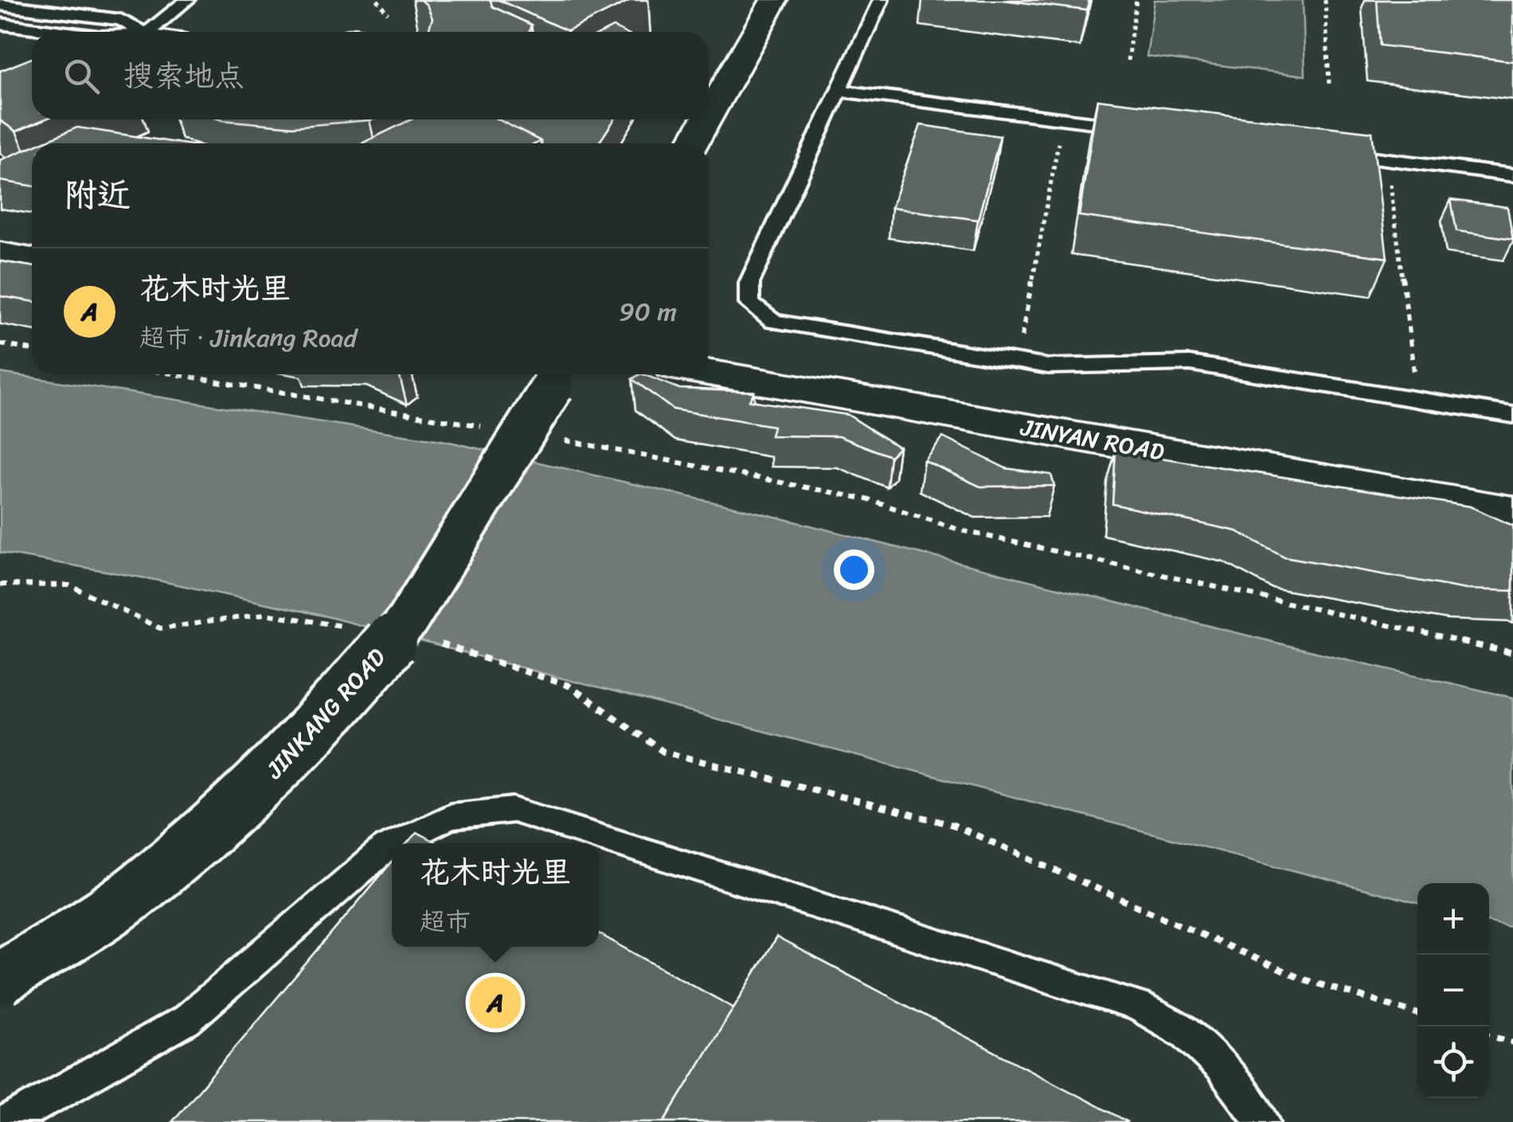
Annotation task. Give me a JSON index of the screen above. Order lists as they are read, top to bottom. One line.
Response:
{"streets":{"street":["JINYAN ROAD","JINKANG ROAD"]},"page":{"search":"搜索地点","heading":"附近","list":[{"mark":"A","name":"花木时光里","note":"超市 · Jinkang Road","value":"90 m"}],"popup":["花木时光里","超市"],"map_buttons":["+","−"],"pins":"A"}}
